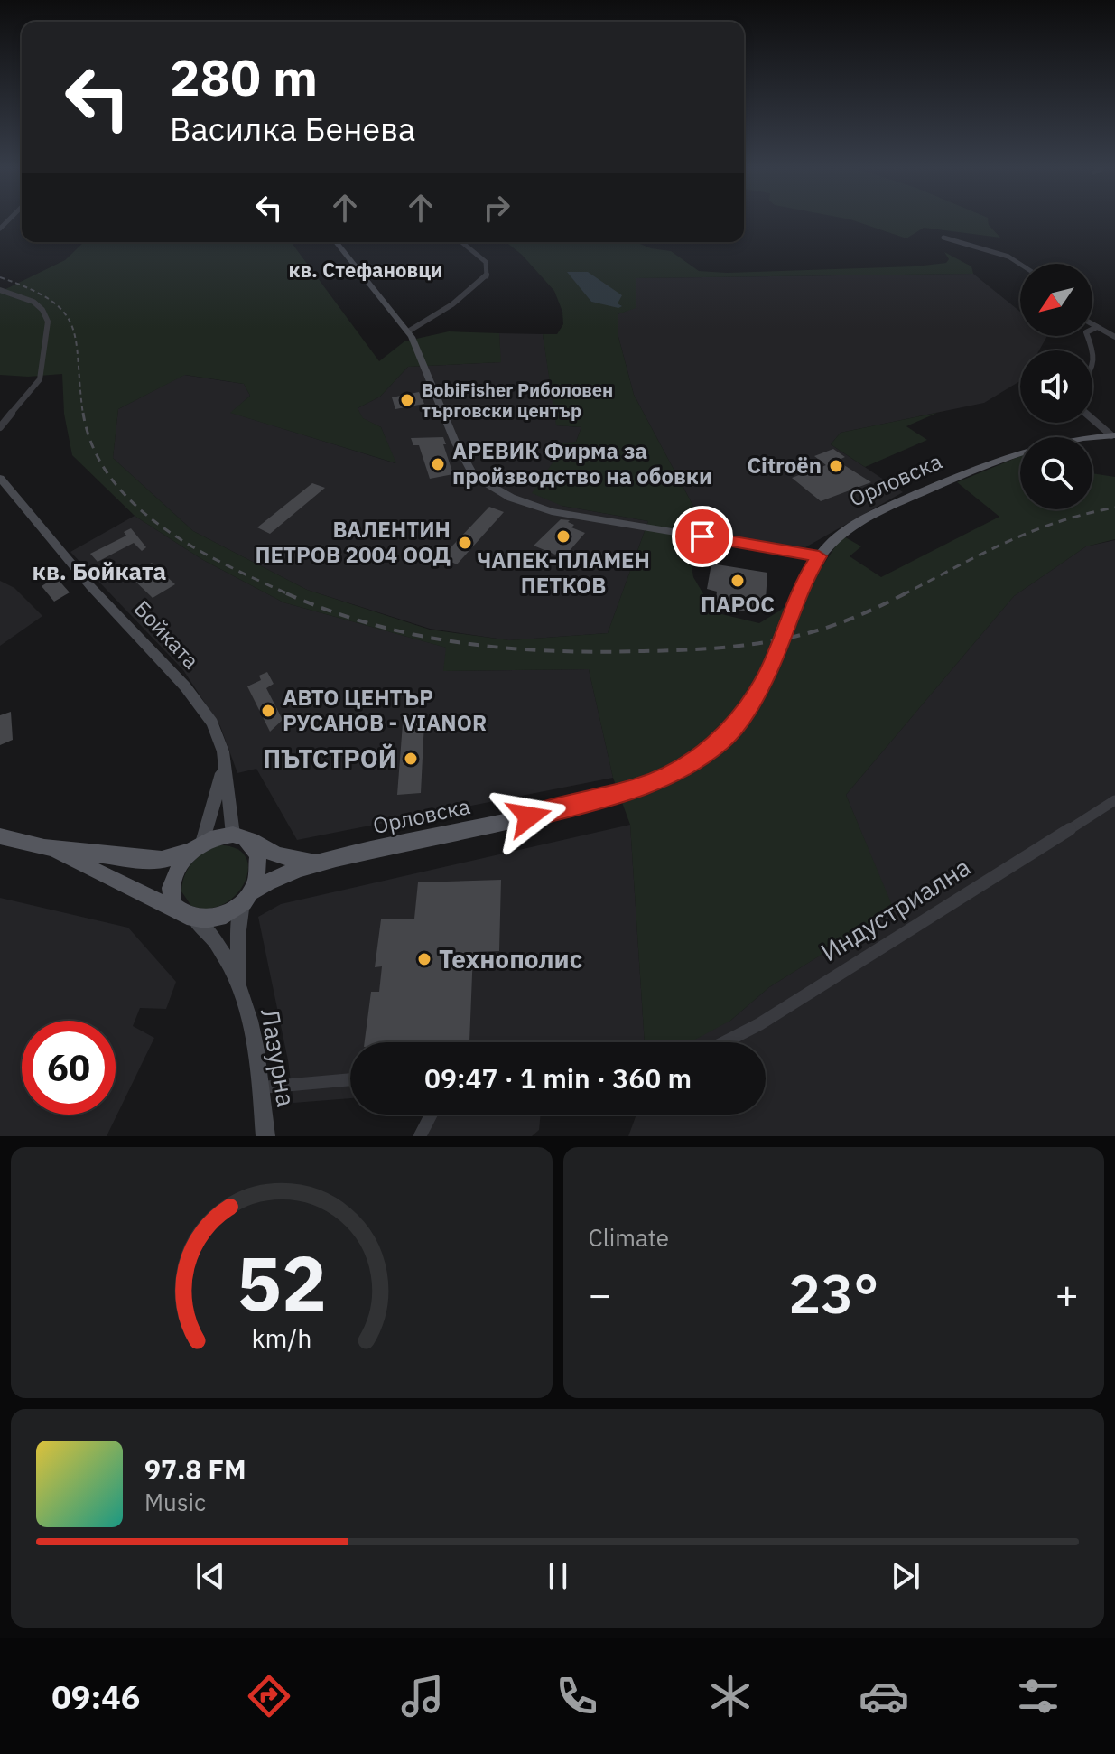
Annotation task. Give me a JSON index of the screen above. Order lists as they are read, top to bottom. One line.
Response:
{"streets":{"main road":["Орловска"],"street":["Бойката","Индустриална","Лазурна"]},"crossings":[["Орловска","Бойката"],["Орловска","Лазурна"],["Бойката","Лазурна"]],"districts":["кв. Стефановци","кв. Бойката"],"places":["BobiFisher Риболовен търговски център","АРЕВИК Фирма за пройзводство на обовки","Citroën","ЧАПЕК-ПЛАМЕН ПЕТКОВ","ВАЛЕНТИН ПЕТРОВ 2004 ООД","ПАРОС","АВТО ЦЕНТЪР РУСАНОВ - VIANOR","ПЪТСТРОЙ","Технополис"],"north":"bottom left","page":{"turn":["280 m","Василка Бенева"],"limit":"60","trip":"09:47 · 1 min · 360 m","tile":"Climate","heat":["−","23°","+"],"song":["97.8 FM","Music"],"tabs":"09:46","gauge":["52","km/h"]}}
